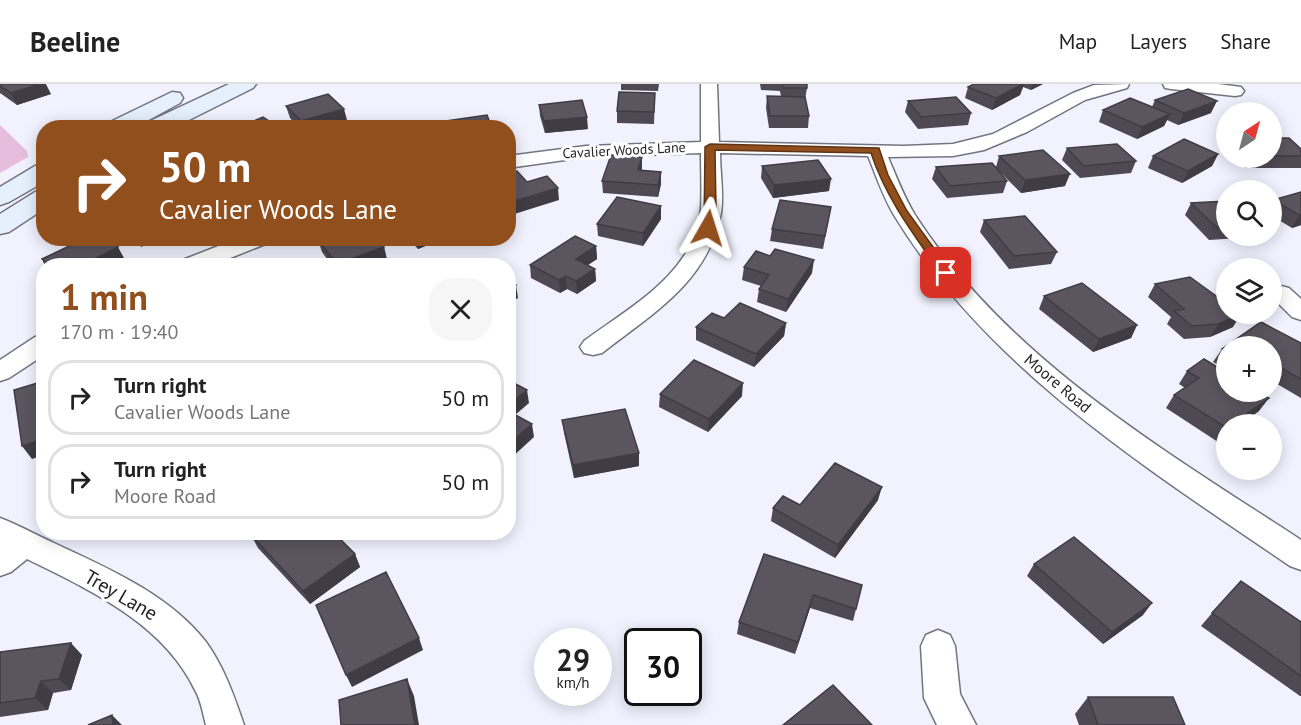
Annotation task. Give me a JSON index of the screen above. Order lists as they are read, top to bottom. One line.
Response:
{"streets":{"street":["Cavalier Woods Lane","Moore Road","Trey Lane"]},"crossings":[["Cavalier Woods Lane","Moore Road"]],"north":"top right","page":{"header":"Beeline","nav":["Map","Layers","Share"],"map_buttons":["+","−"],"turn":["50 m","Cavalier Woods Lane"],"heading":["1 min","170 m · 19:40"],"list":[{"name":"Turn right","note":"Cavalier Woods Lane","value":"50 m"},{"name":"Turn right","note":"Moore Road","value":"50 m"}],"speed":"29 km/h","limit":"30"}}
